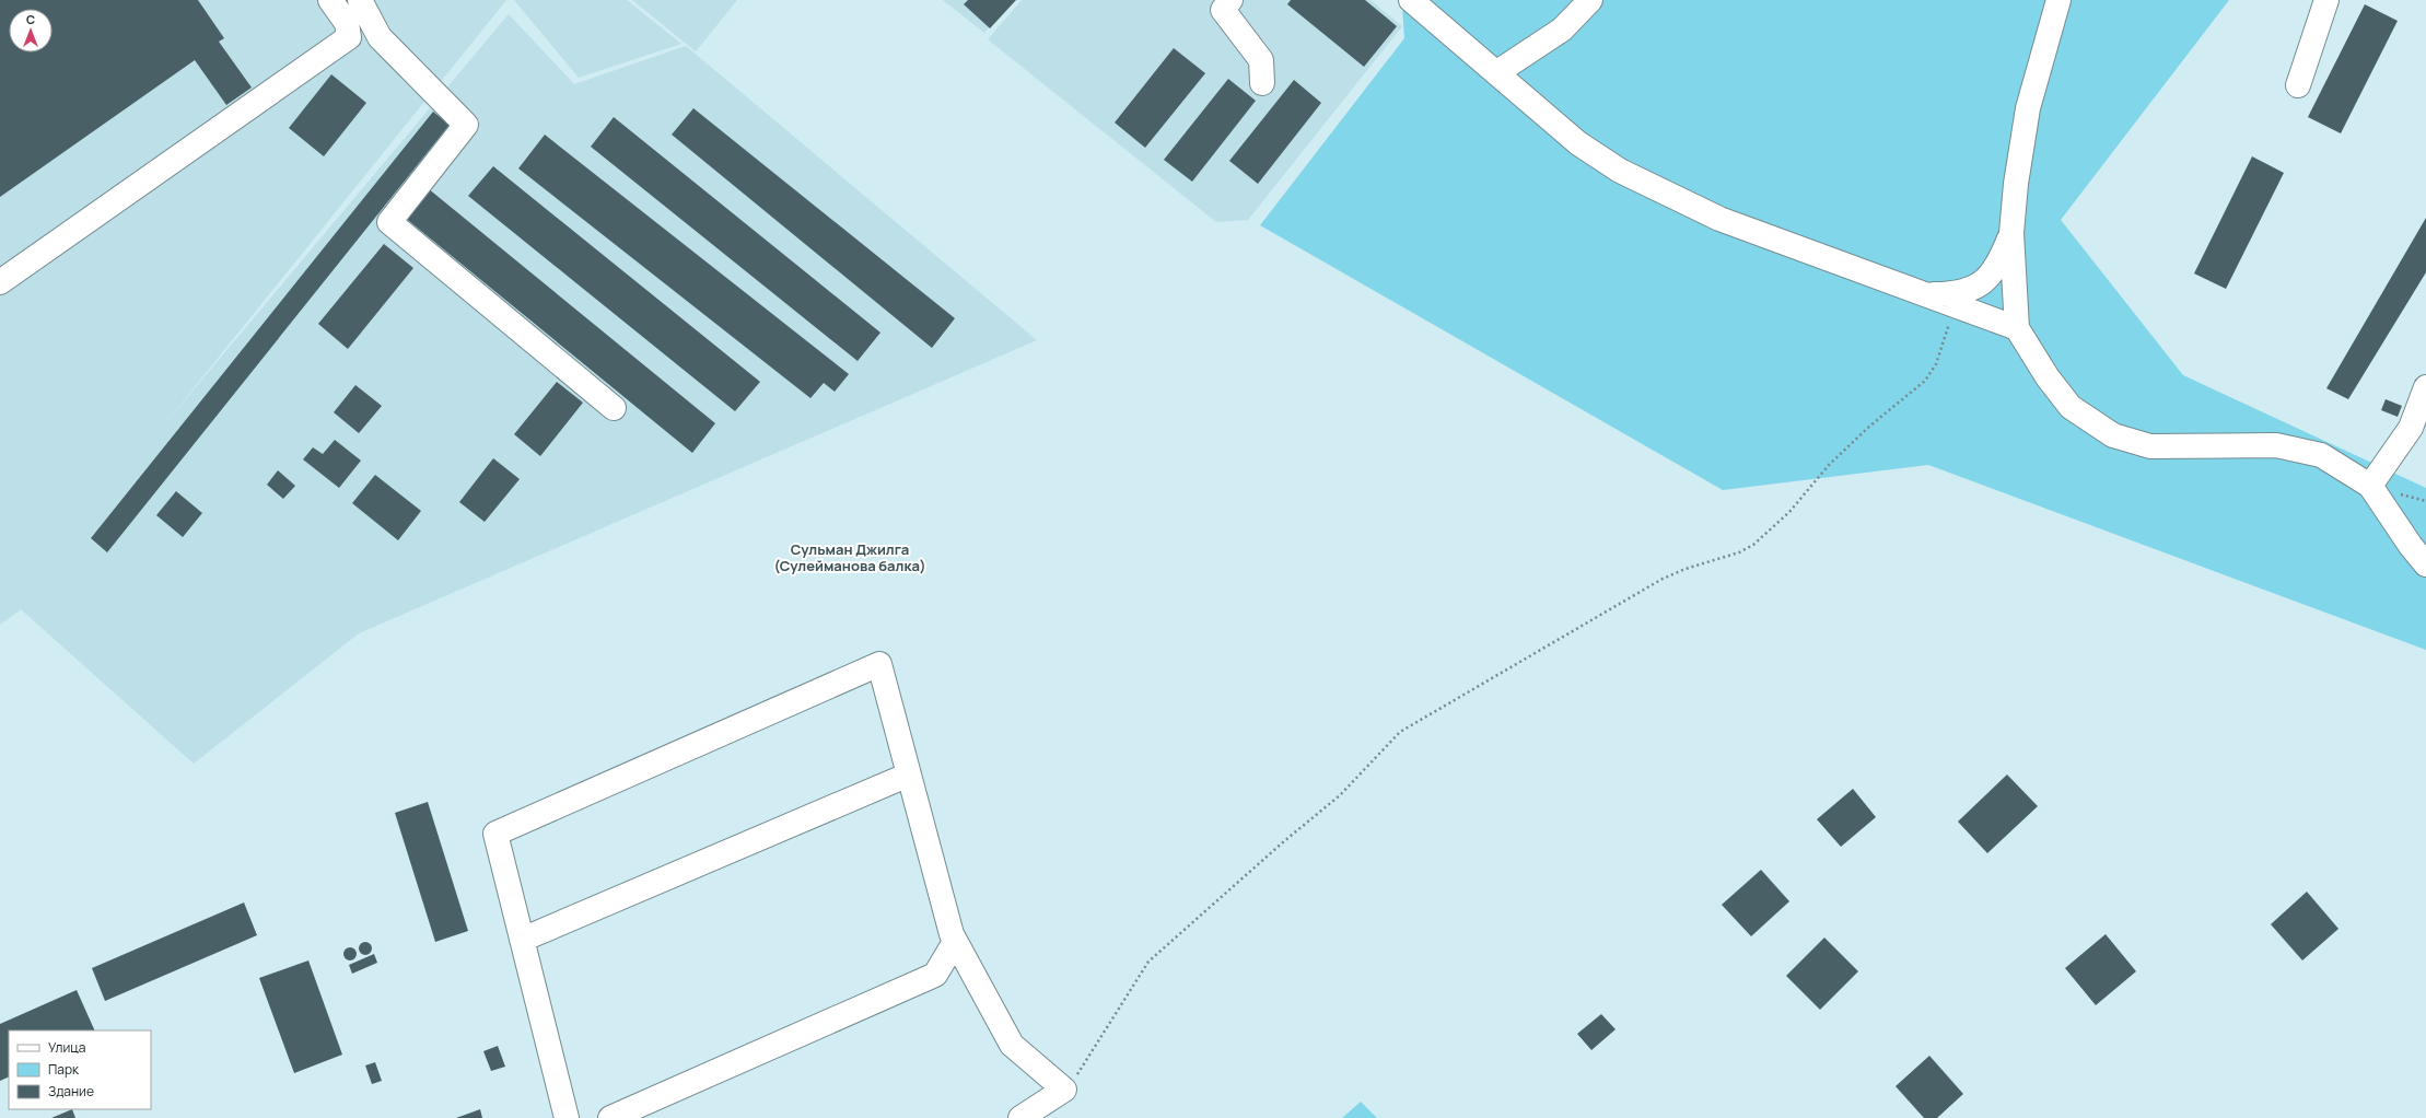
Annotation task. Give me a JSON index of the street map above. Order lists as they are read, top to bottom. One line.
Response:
{"districts":["Сульман Джилга (Сулейманова балка)"],"legend":["Улица","Парк","Здание"],"north":"top"}
